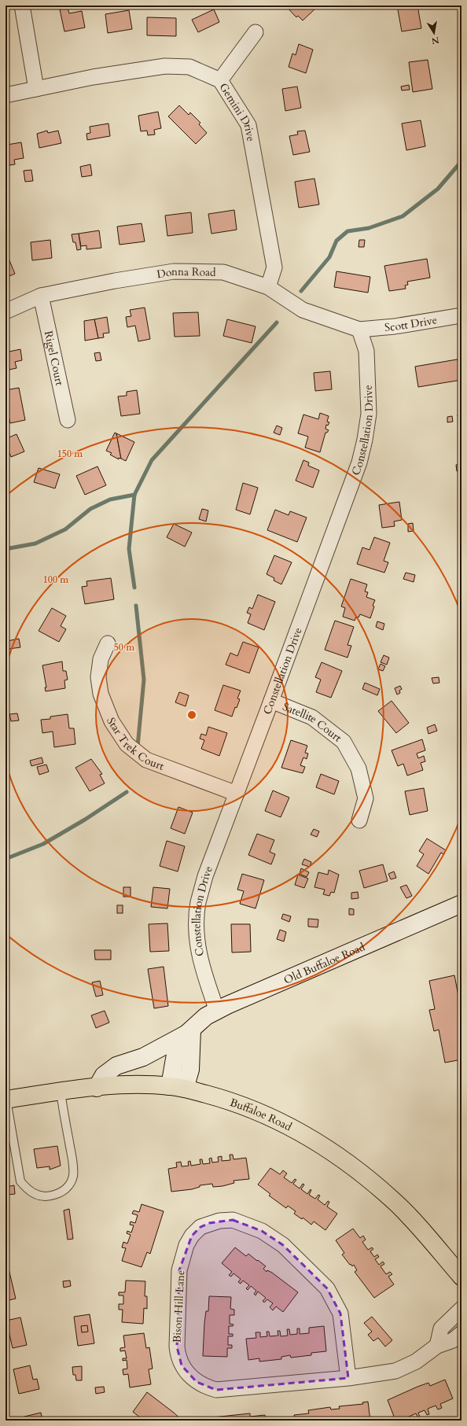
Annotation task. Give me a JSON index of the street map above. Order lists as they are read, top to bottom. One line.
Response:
{"streets":{"main road":["Buffaloe Road"],"street":["Gemini Drive","Donna Road","Scott Drive","Rigel Court","Constellation Drive","Satellite Court","Star Trek Court","Old Buffaloe Road","Bison Hill Lane"]},"crossings":[["Gemini Drive","Donna Road"],["Donna Road","Scott Drive"],["Donna Road","Rigel Court"],["Donna Road","Constellation Drive"],["Scott Drive","Constellation Drive"],["Constellation Drive","Satellite Court"],["Constellation Drive","Star Trek Court"],["Constellation Drive","Old Buffaloe Road"],["Old Buffaloe Road","Buffaloe Road"]],"north":"bottom","rings":["150 m","100 m","50 m"]}
